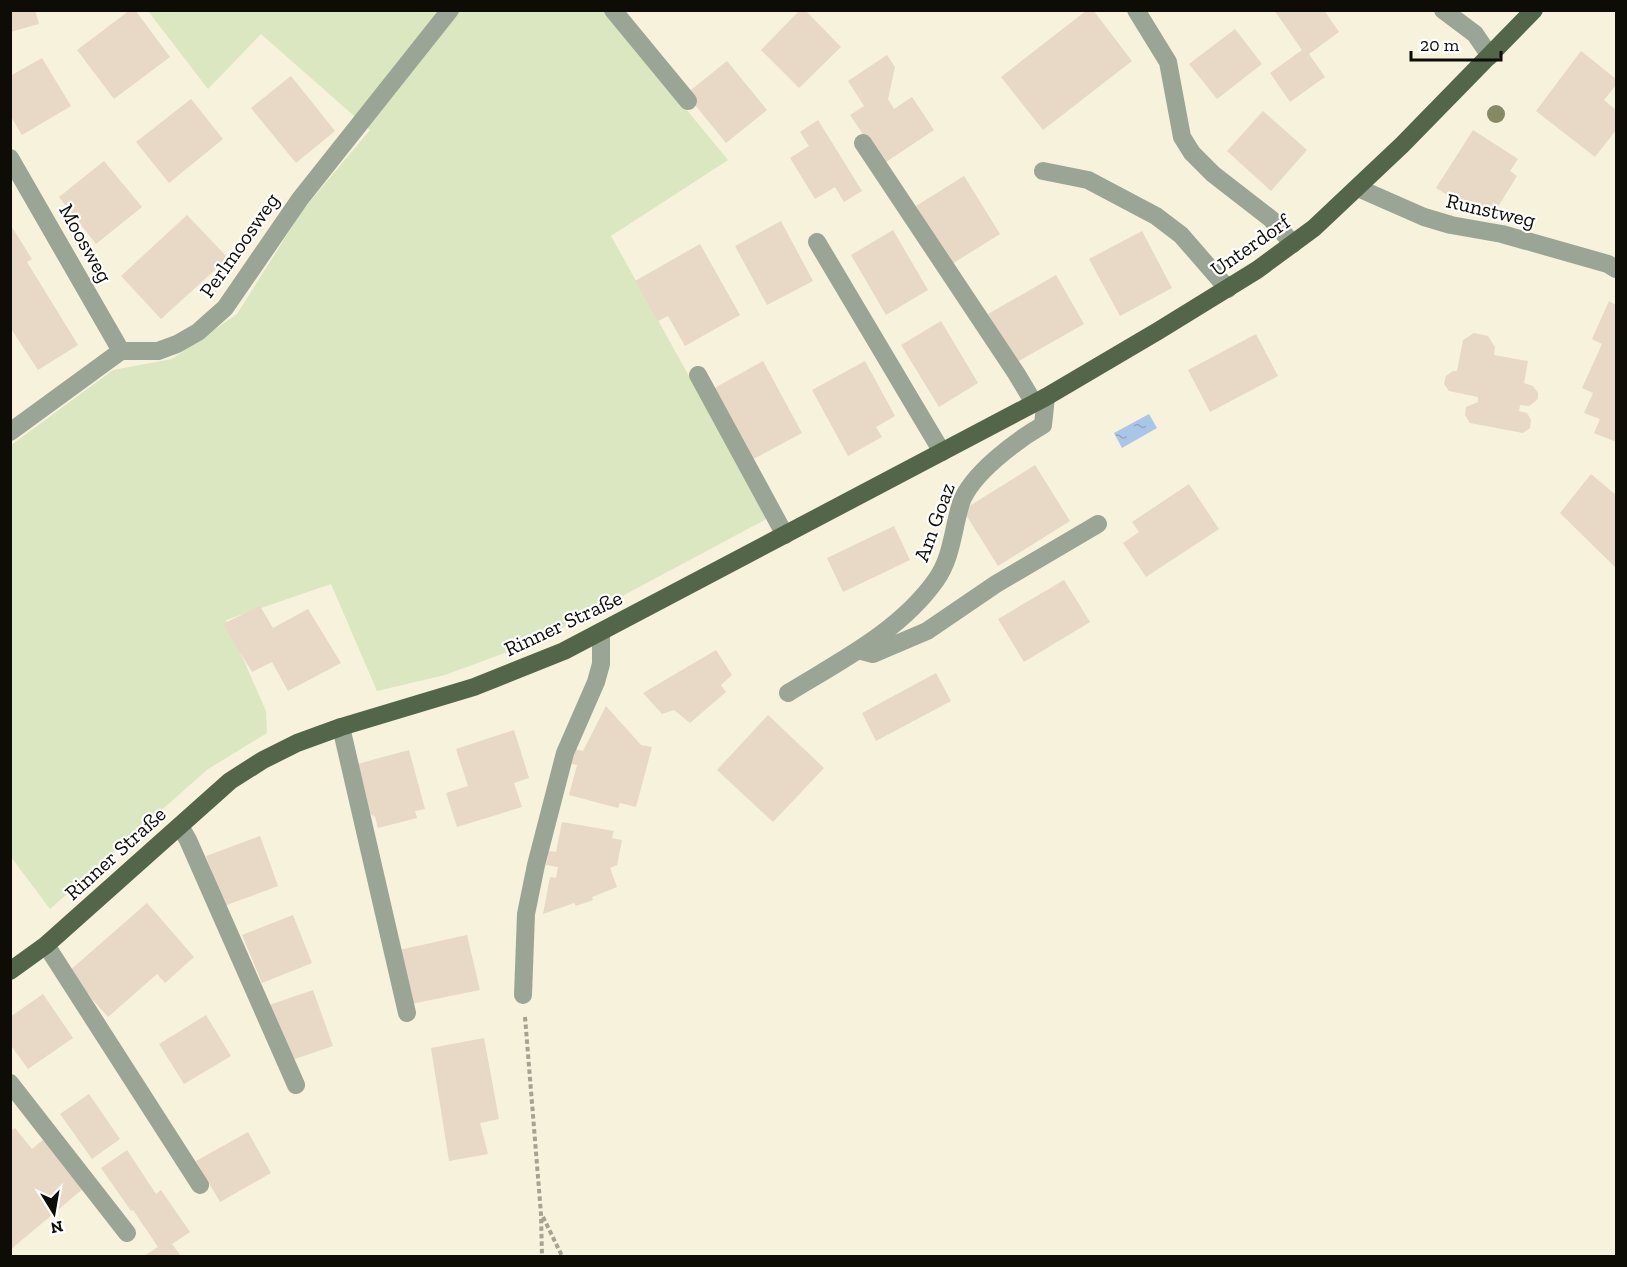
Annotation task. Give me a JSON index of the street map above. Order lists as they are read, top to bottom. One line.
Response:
{"streets":{"main road":["Unterdorf","Rinner Straße"],"street":["Runstweg","Moosweg","Perlmoosweg","Am Goaz"]},"crossings":[["Runstweg","Unterdorf"],["Moosweg","Perlmoosweg"],["Unterdorf","Am Goaz"],["Unterdorf","Rinner Straße"]],"scale_bar":"20 m","north":"bottom"}
